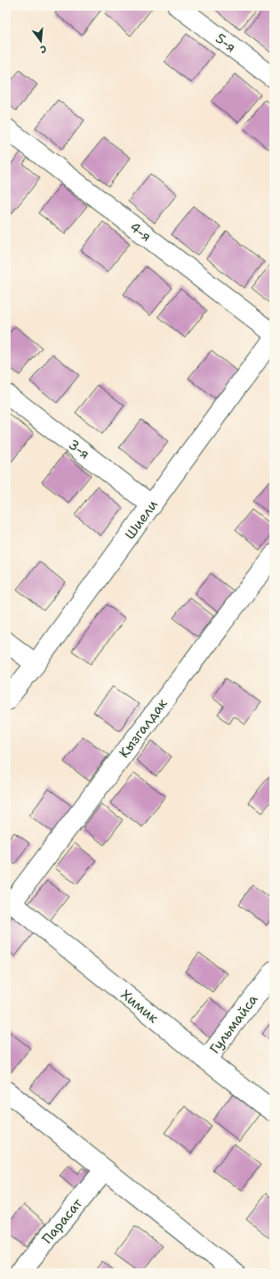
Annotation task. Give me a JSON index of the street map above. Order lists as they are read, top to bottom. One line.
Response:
{"streets":{"street":["5-я","4-я","3-я","Шиели","Кызгалдак","Химик","Гульмайса","Парасат"]},"crossings":[["4-я","Шиели"],["3-я","Шиели"],["Кызгалдак","Химик"],["Химик","Гульмайса"]],"north":"bottom"}
